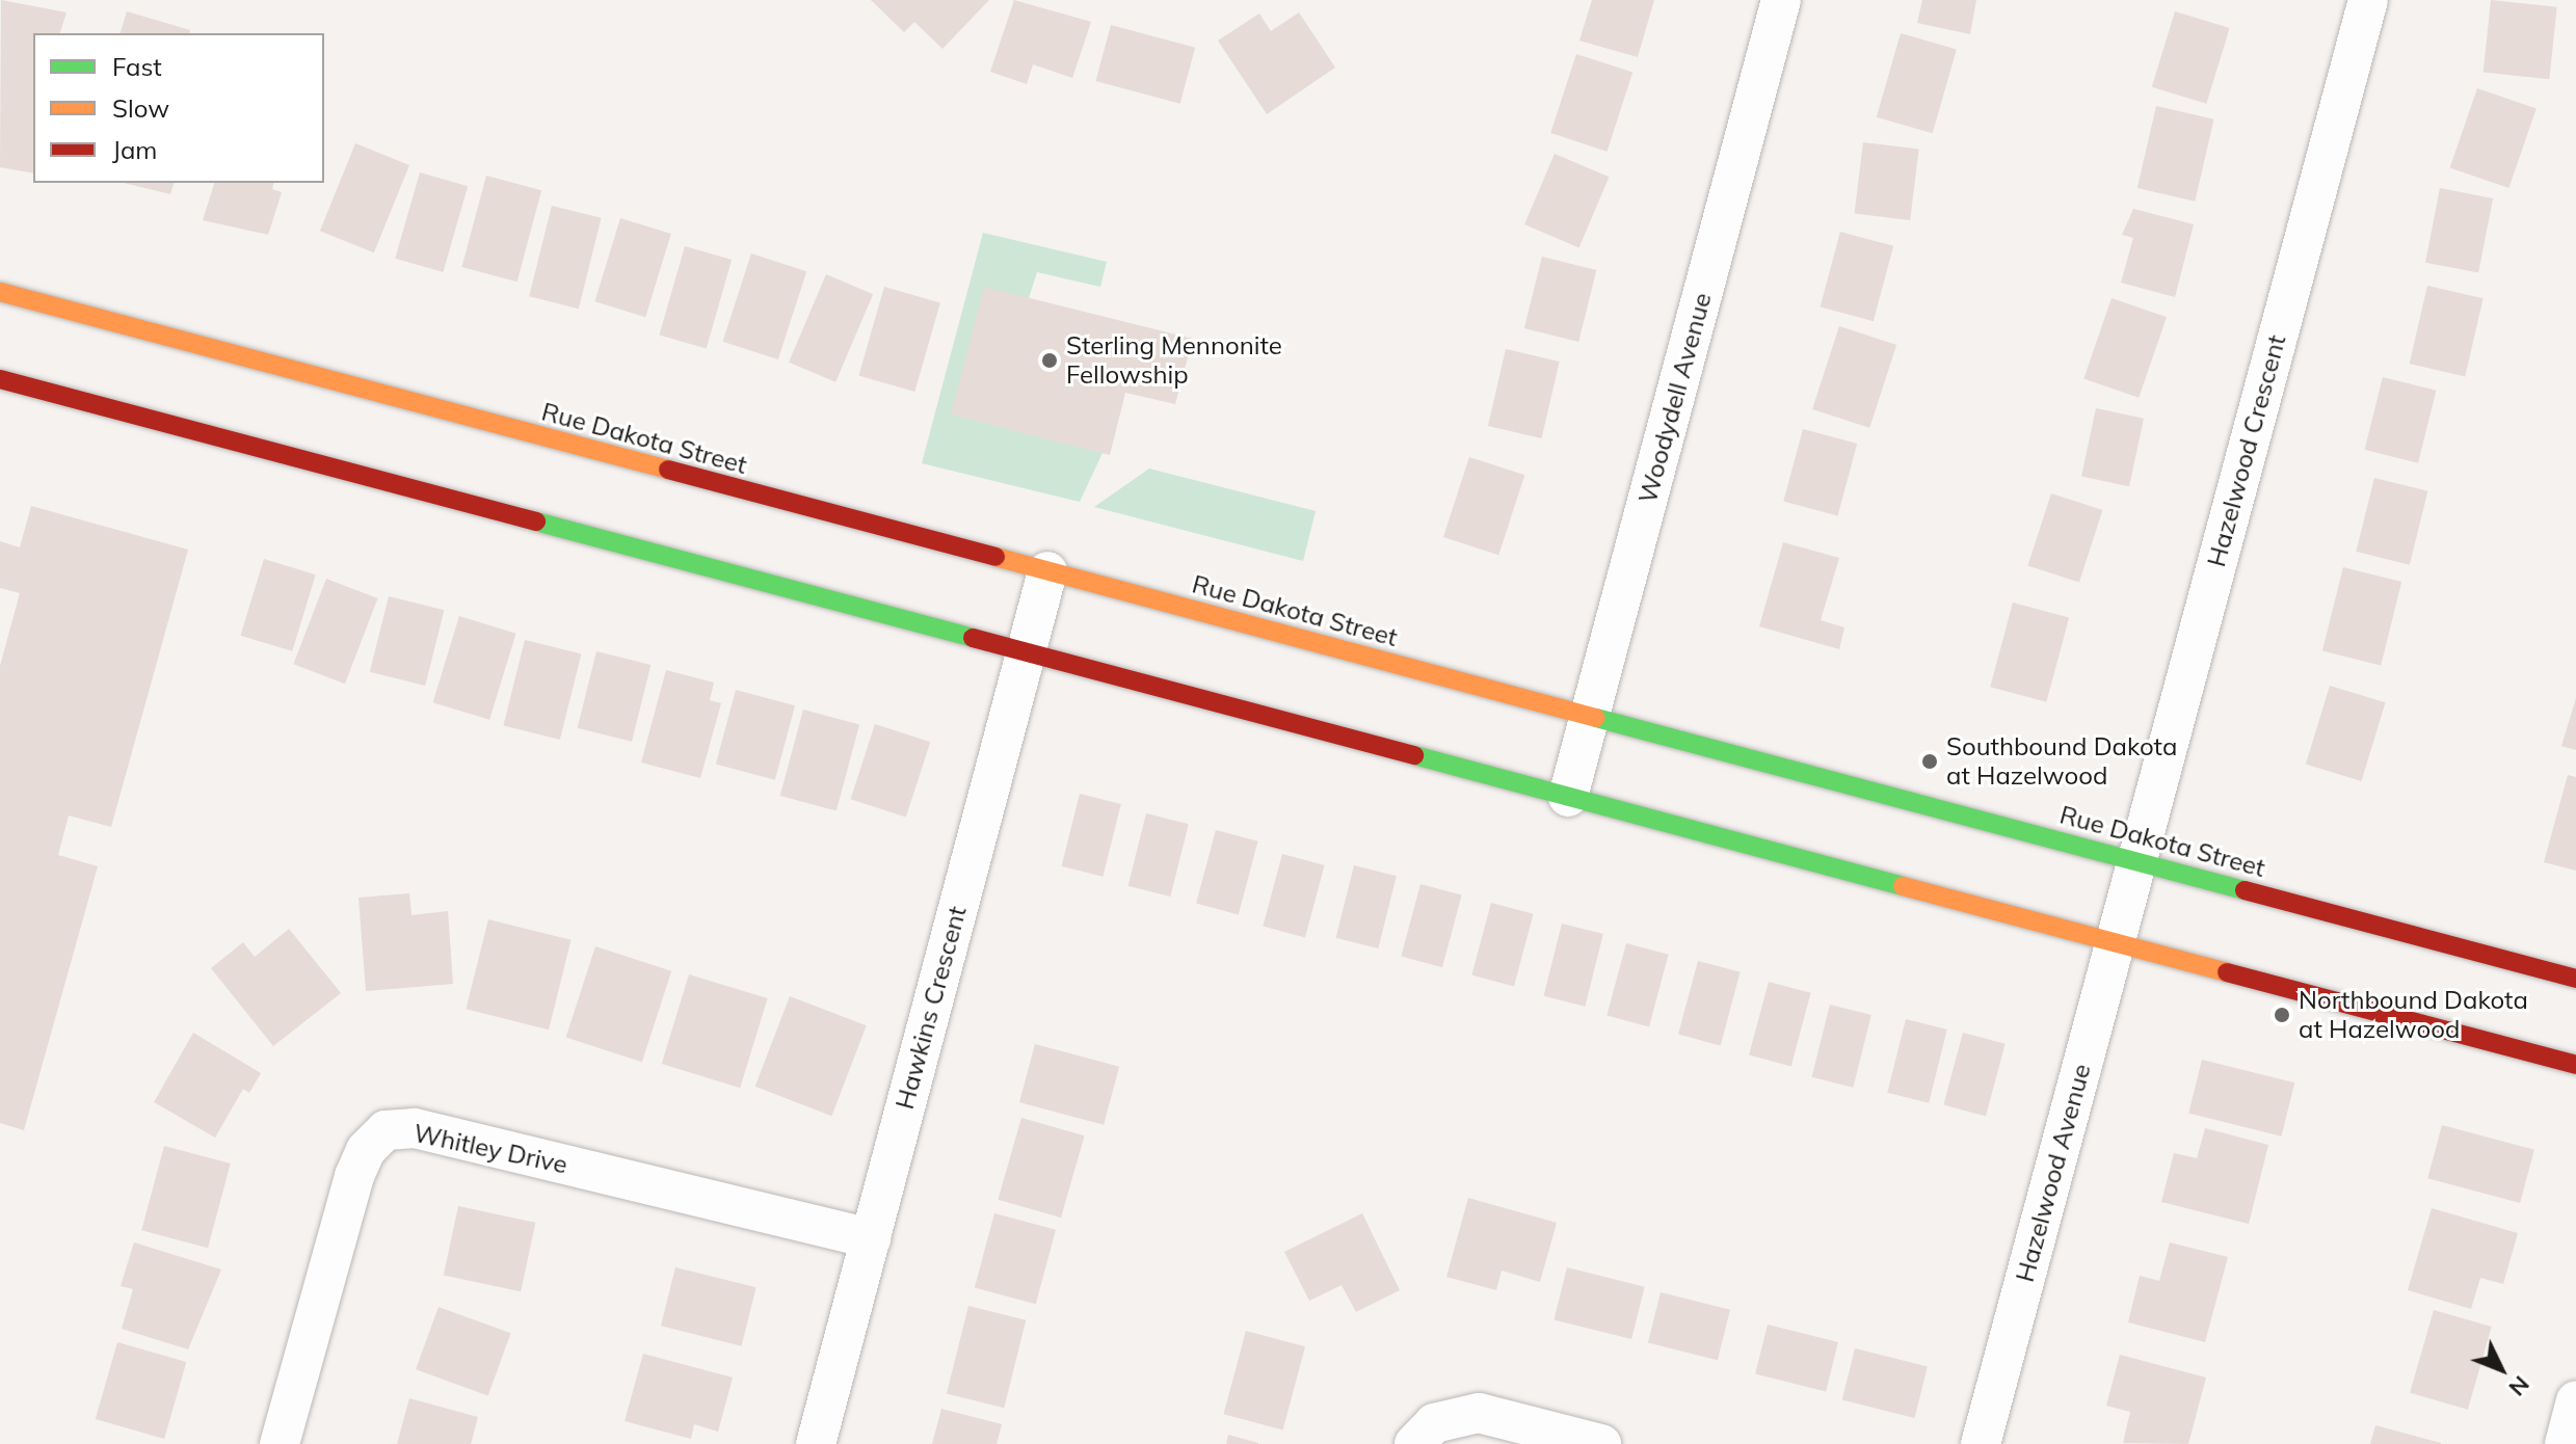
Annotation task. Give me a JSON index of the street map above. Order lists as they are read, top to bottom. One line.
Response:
{"streets":{"main road":["Rue Dakota Street"],"street":["Woodydell Avenue","Hazelwood Crescent","Hawkins Crescent","Whitley Drive","Hazelwood Avenue"]},"crossings":[["Woodydell Avenue","Rue Dakota Street"],["Rue Dakota Street","Hazelwood Crescent"],["Rue Dakota Street","Hawkins Crescent"],["Hazelwood Crescent","Hazelwood Avenue"],["Hawkins Crescent","Whitley Drive"]],"places":["Sterling Mennonite Fellowship","Southbound Dakota at Hazelwood","Northbound Dakota at Hazelwood"],"legend":["Fast","Slow","Jam"],"north":"bottom right"}
